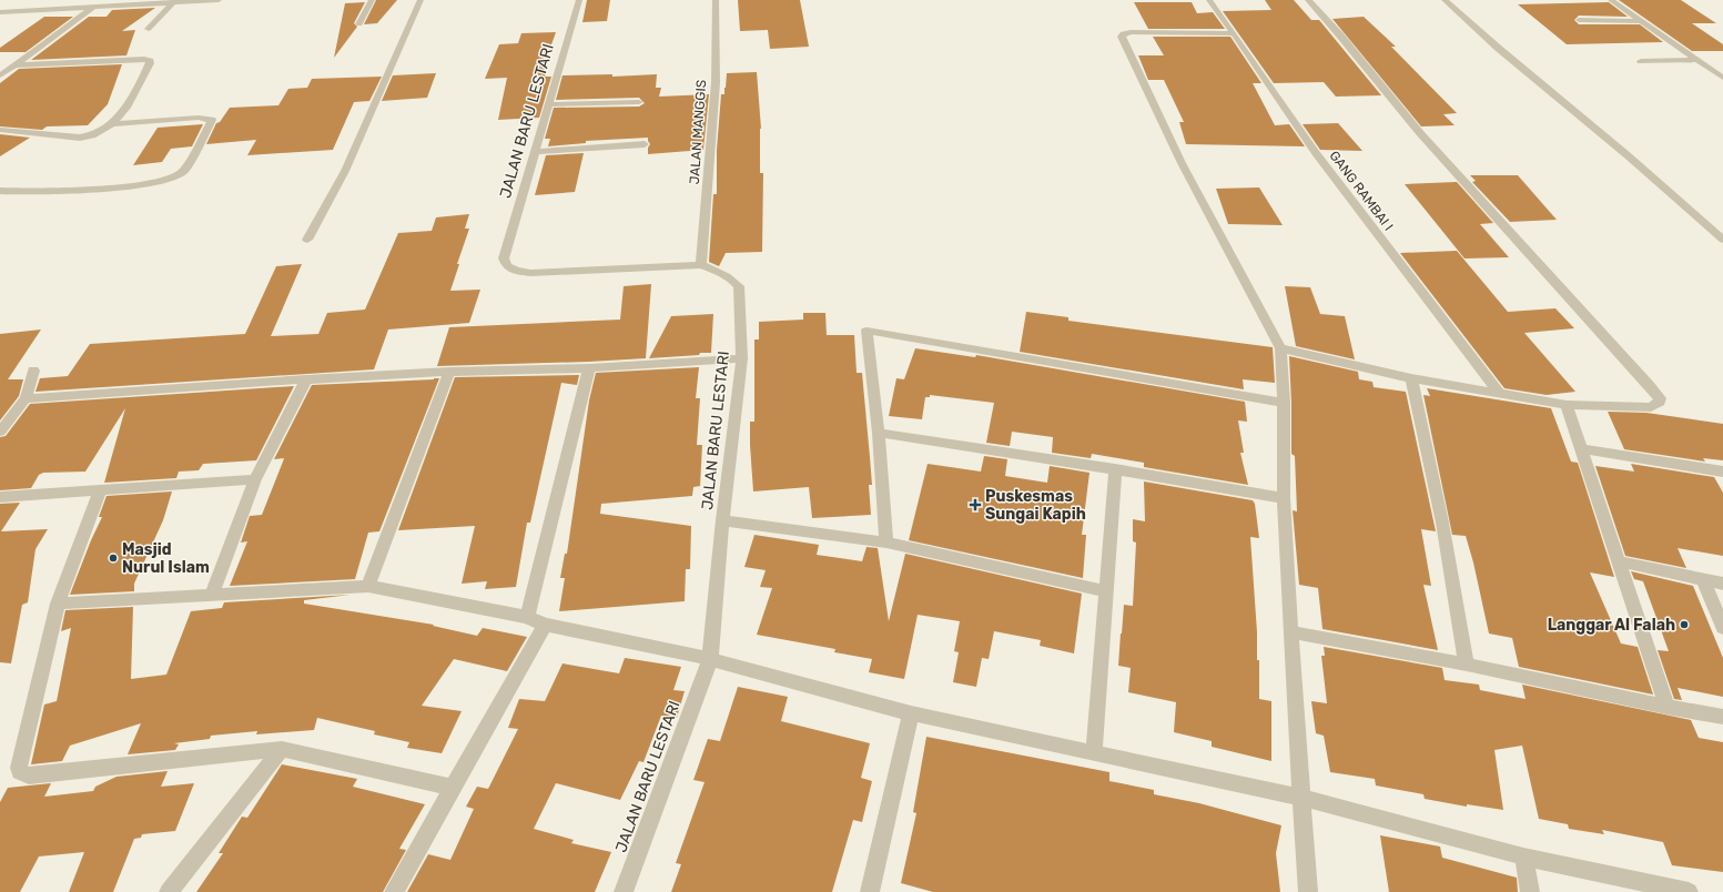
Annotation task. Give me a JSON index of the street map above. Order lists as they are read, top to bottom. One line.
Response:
{"streets":{"street":["JALAN BARU LESTARI","JALAN MANGGIS","GANG RAMBAI I"]},"crossings":[["JALAN BARU LESTARI","JALAN MANGGIS"]],"places":{"health":["Puskesmas Sungai Kapih"],"other":["Masjid Nurul Islam","Langgar Al Falah"]}}
